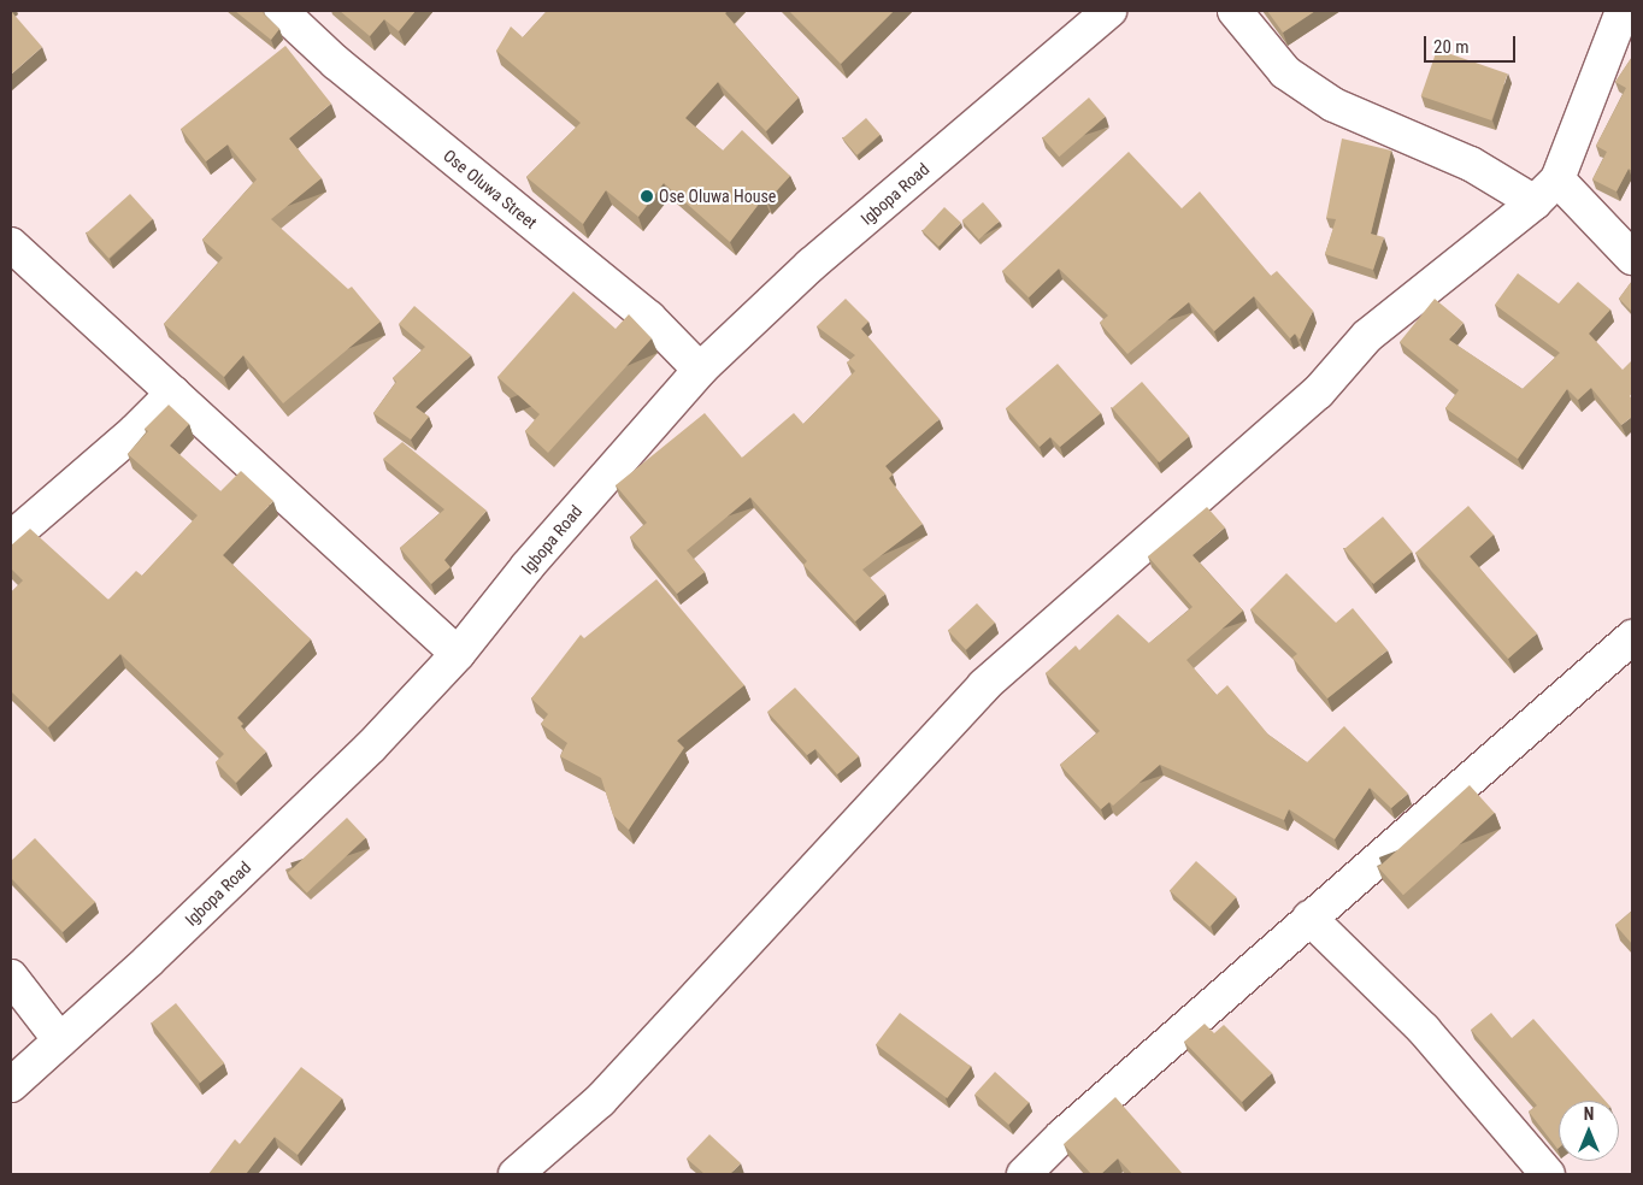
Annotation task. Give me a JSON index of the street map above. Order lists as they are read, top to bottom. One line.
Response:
{"streets":{"street":["Ose Oluwa Street","Igbopa Road"]},"crossings":[["Ose Oluwa Street","Igbopa Road"]],"places":["Ose Oluwa House"],"scale_bar":"20 m","north":"top"}
